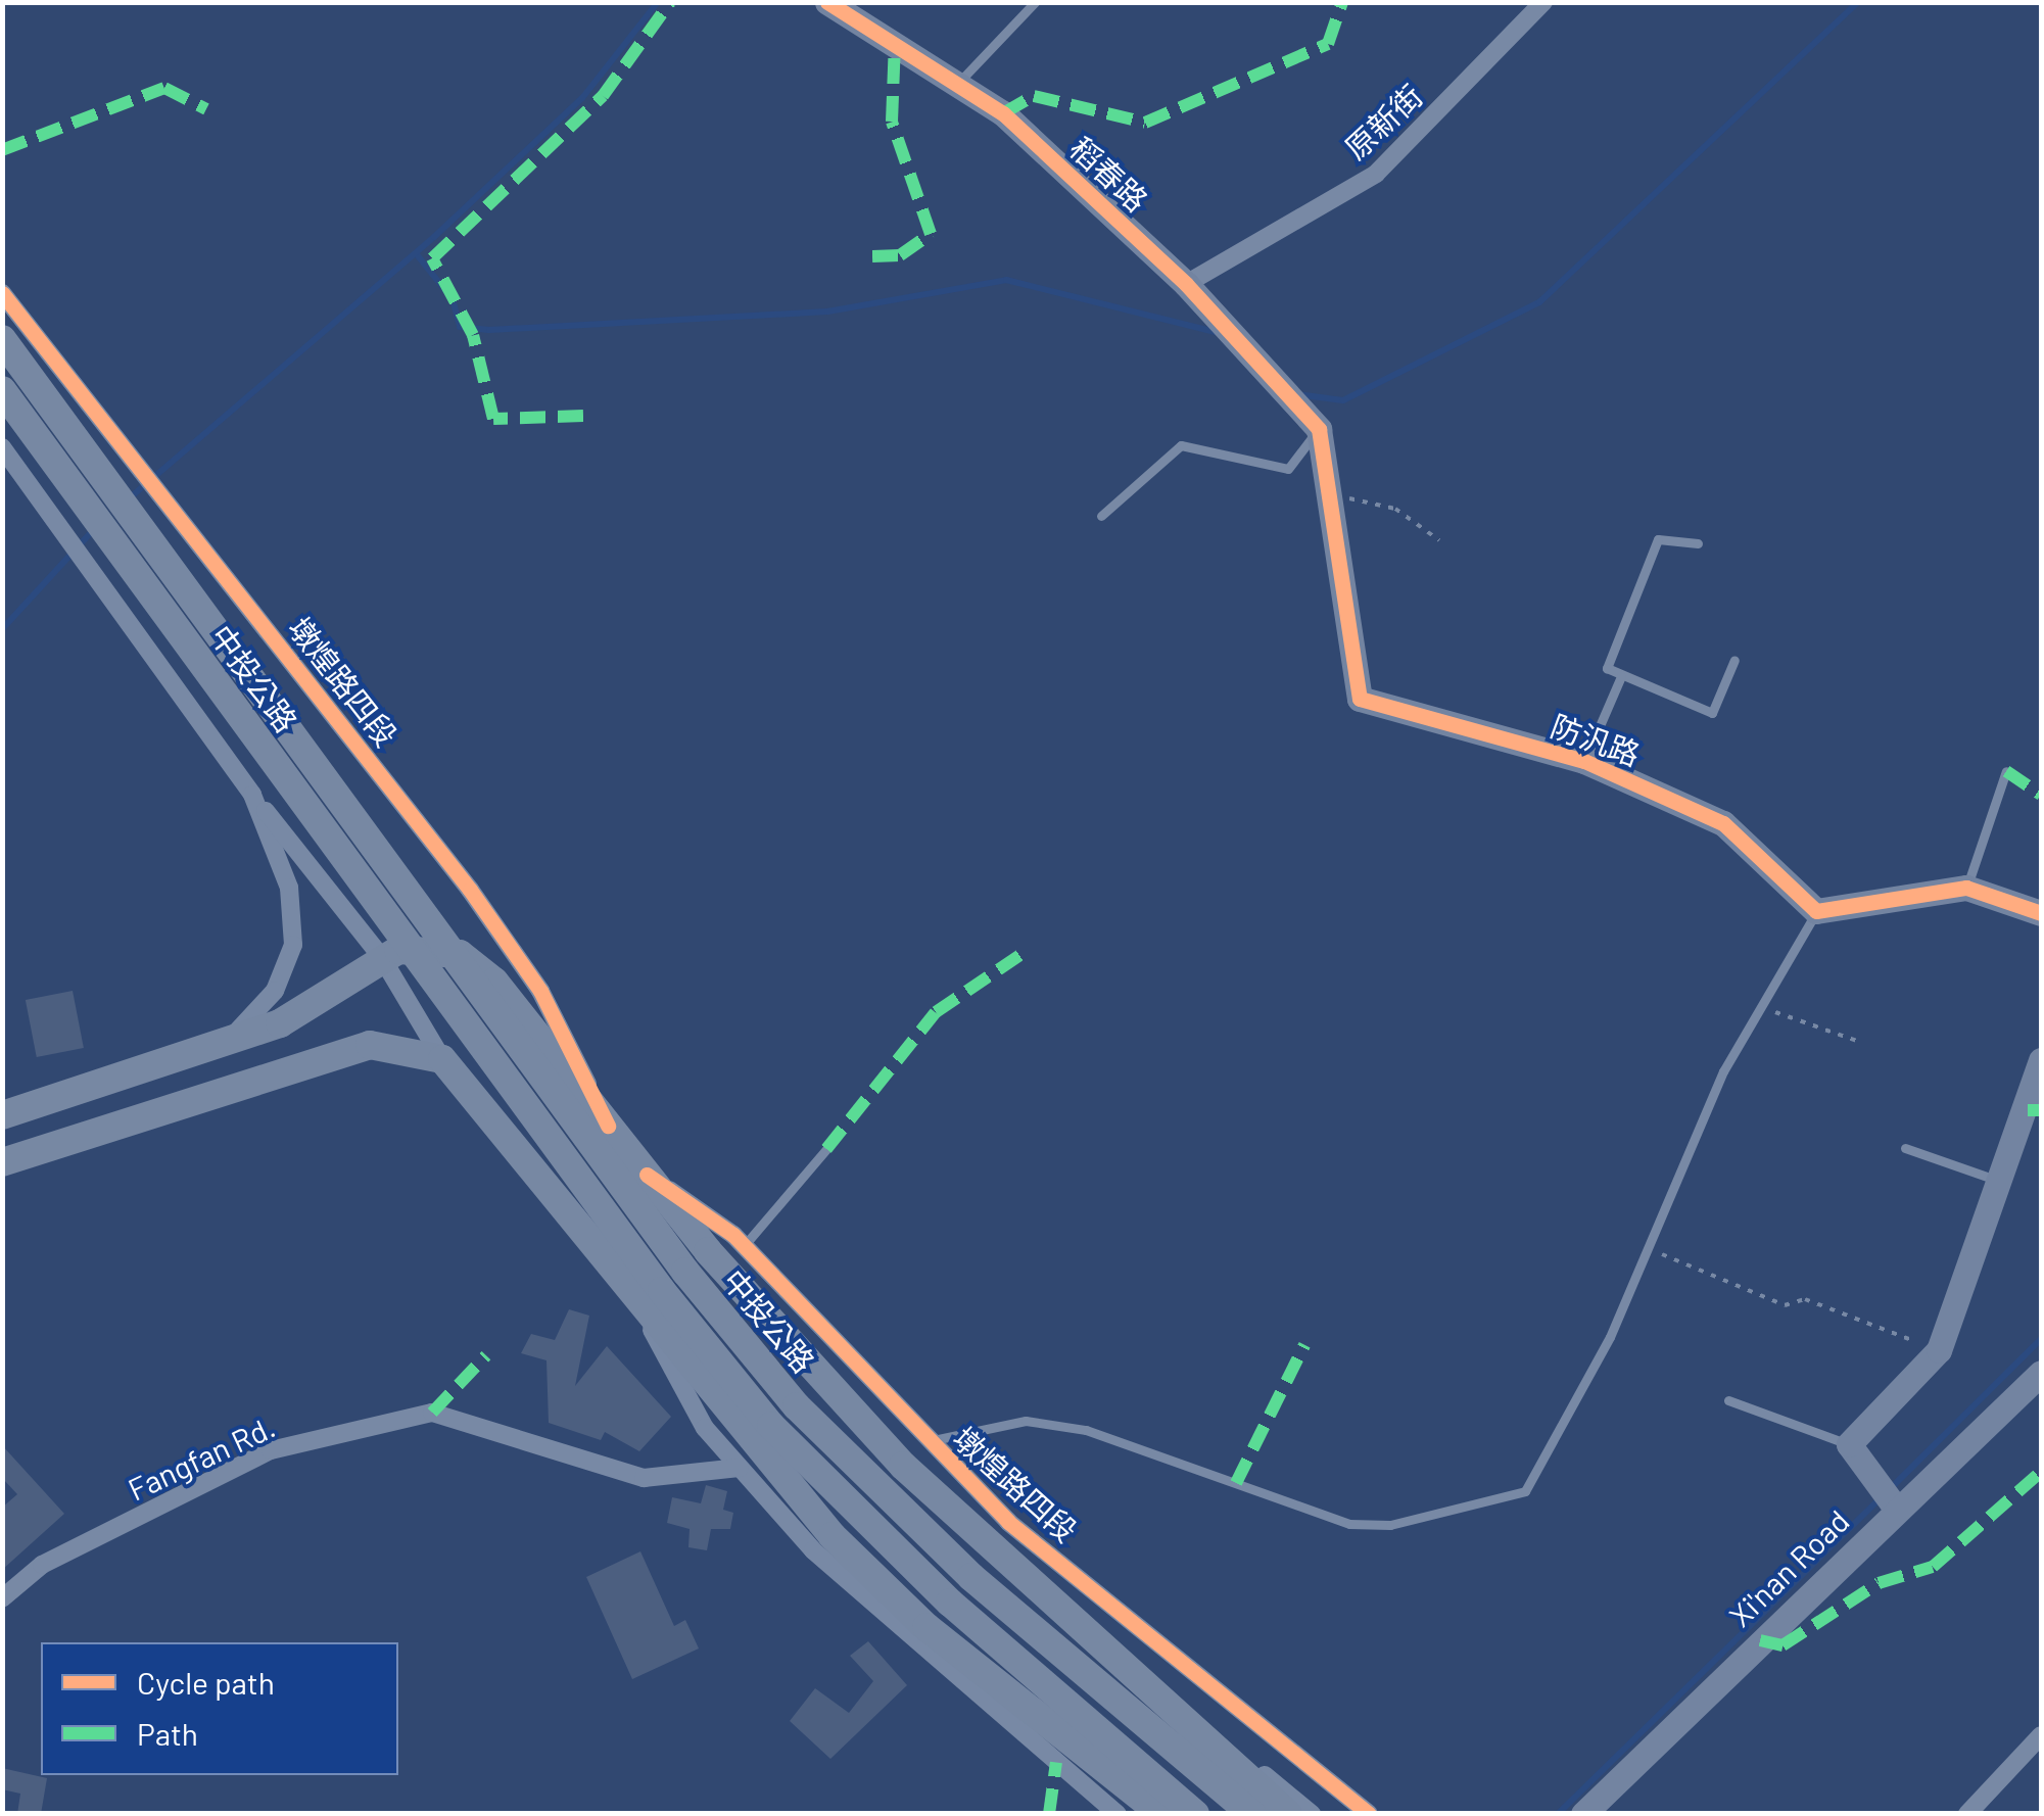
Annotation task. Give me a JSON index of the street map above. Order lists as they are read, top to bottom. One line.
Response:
{"streets":{"main road":["中投公路"],"street":["原新街","稻春路","墩煌路四段","防汎路","Fangfan Rd.","Xi'nan Road"]},"crossings":[["原新街","稻春路"],["稻春路","防汎路"]],"legend":["Cycle path","Path"]}
